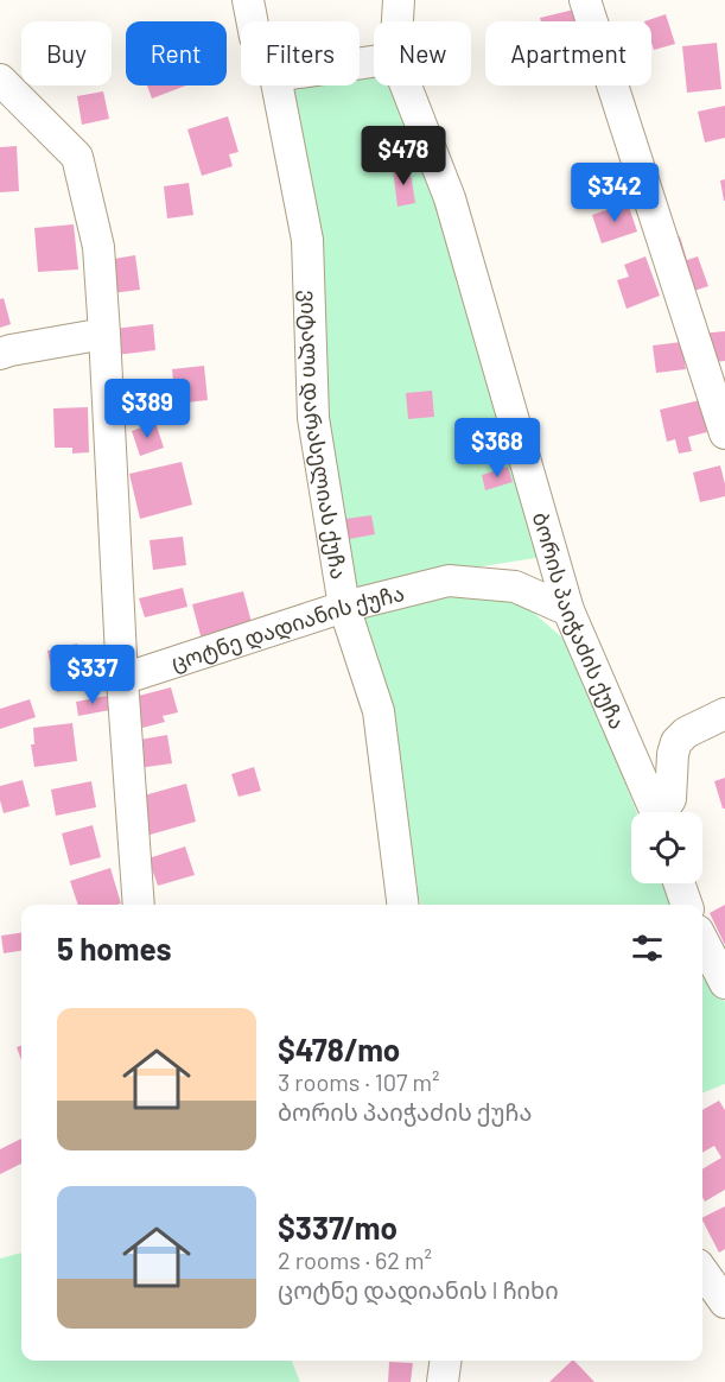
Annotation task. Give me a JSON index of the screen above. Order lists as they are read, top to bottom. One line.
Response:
{"streets":{"street":["ვიტალი დარასელიას ქუჩა","ბორის პაიჭაძის ქუჩა","ცოტნე დადიანის ქუჩა"]},"crossings":[["ვიტალი დარასელიას ქუჩა","ცოტნე დადიანის ქუჩა"],["ბორის პაიჭაძის ქუჩა","ცოტნე დადიანის ქუჩა"]],"page":{"chip":["Buy","Rent","Filters","New","Apartment"],"price":["$478","$342","$389","$368","$337"],"heading":"5 homes","list":[{"name":"$478/mo","note":"3 rooms · 107 m² · ბორის პაიჭაძის ქუჩა"},{"name":"$337/mo","note":"2 rooms · 62 m² · ცოტნე დადიანის I ჩიხი"}]}}
